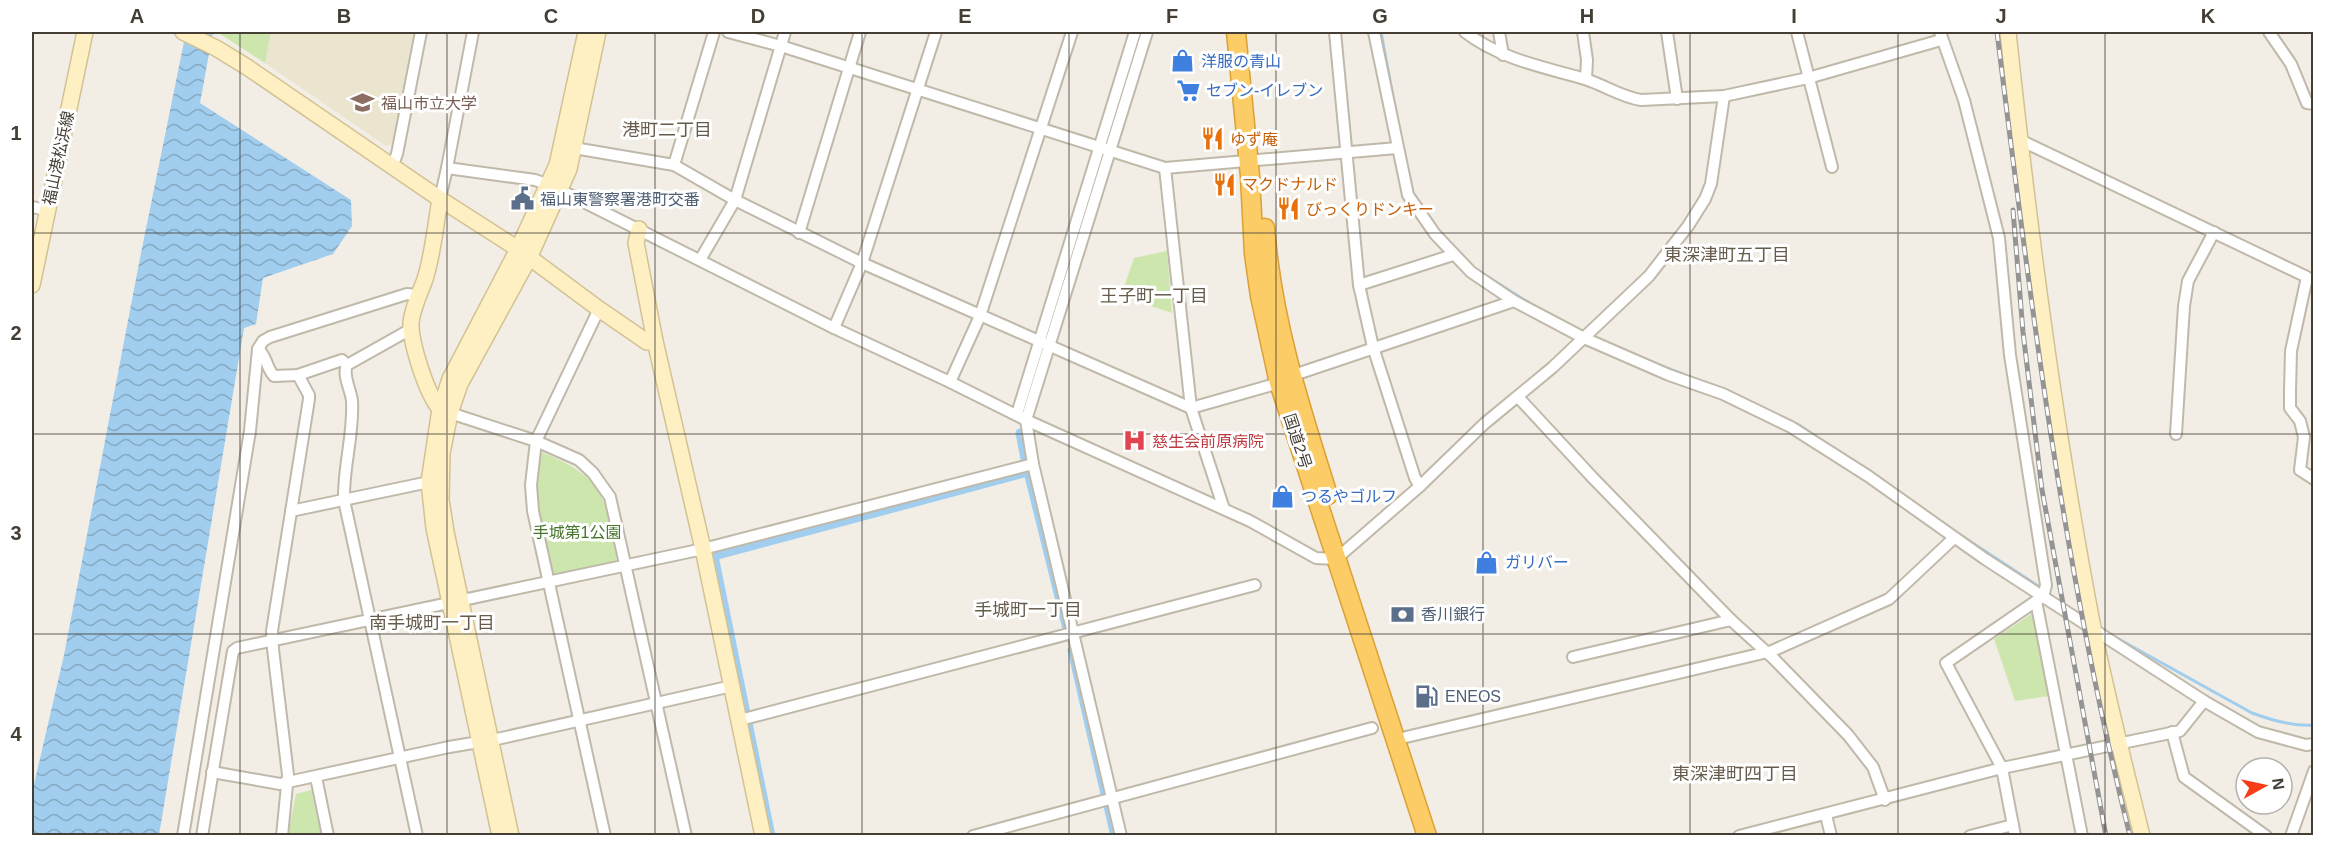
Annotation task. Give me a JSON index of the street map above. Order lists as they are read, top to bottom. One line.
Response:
{"streets":{"highway":["国道2号"],"street":["福山港松浜線"]},"districts":["港町二丁目","東深津町五丁目","王子町一丁目","手城町一丁目","南手城町一丁目","東深津町四丁目"],"parks":["手城第1公園"],"places":{"shop":["洋服の青山","つるやゴルフ","ガリバー"],"supermarket":["セブン-イレブン"],"school or university":["福山市立大学"],"restaurant":["ゆず庵","マクドナルド","びっくりドンキー"],"public building":["福山東警察署港町交番"],"hospital":["慈生会前原病院"],"bank":["香川銀行"],"fuel station":["ENEOS"]},"north":"right","grid":{"columns":["A","B","C","D","E","F","G","H","I","J","K"],"rows":["1","2","3","4"]}}
